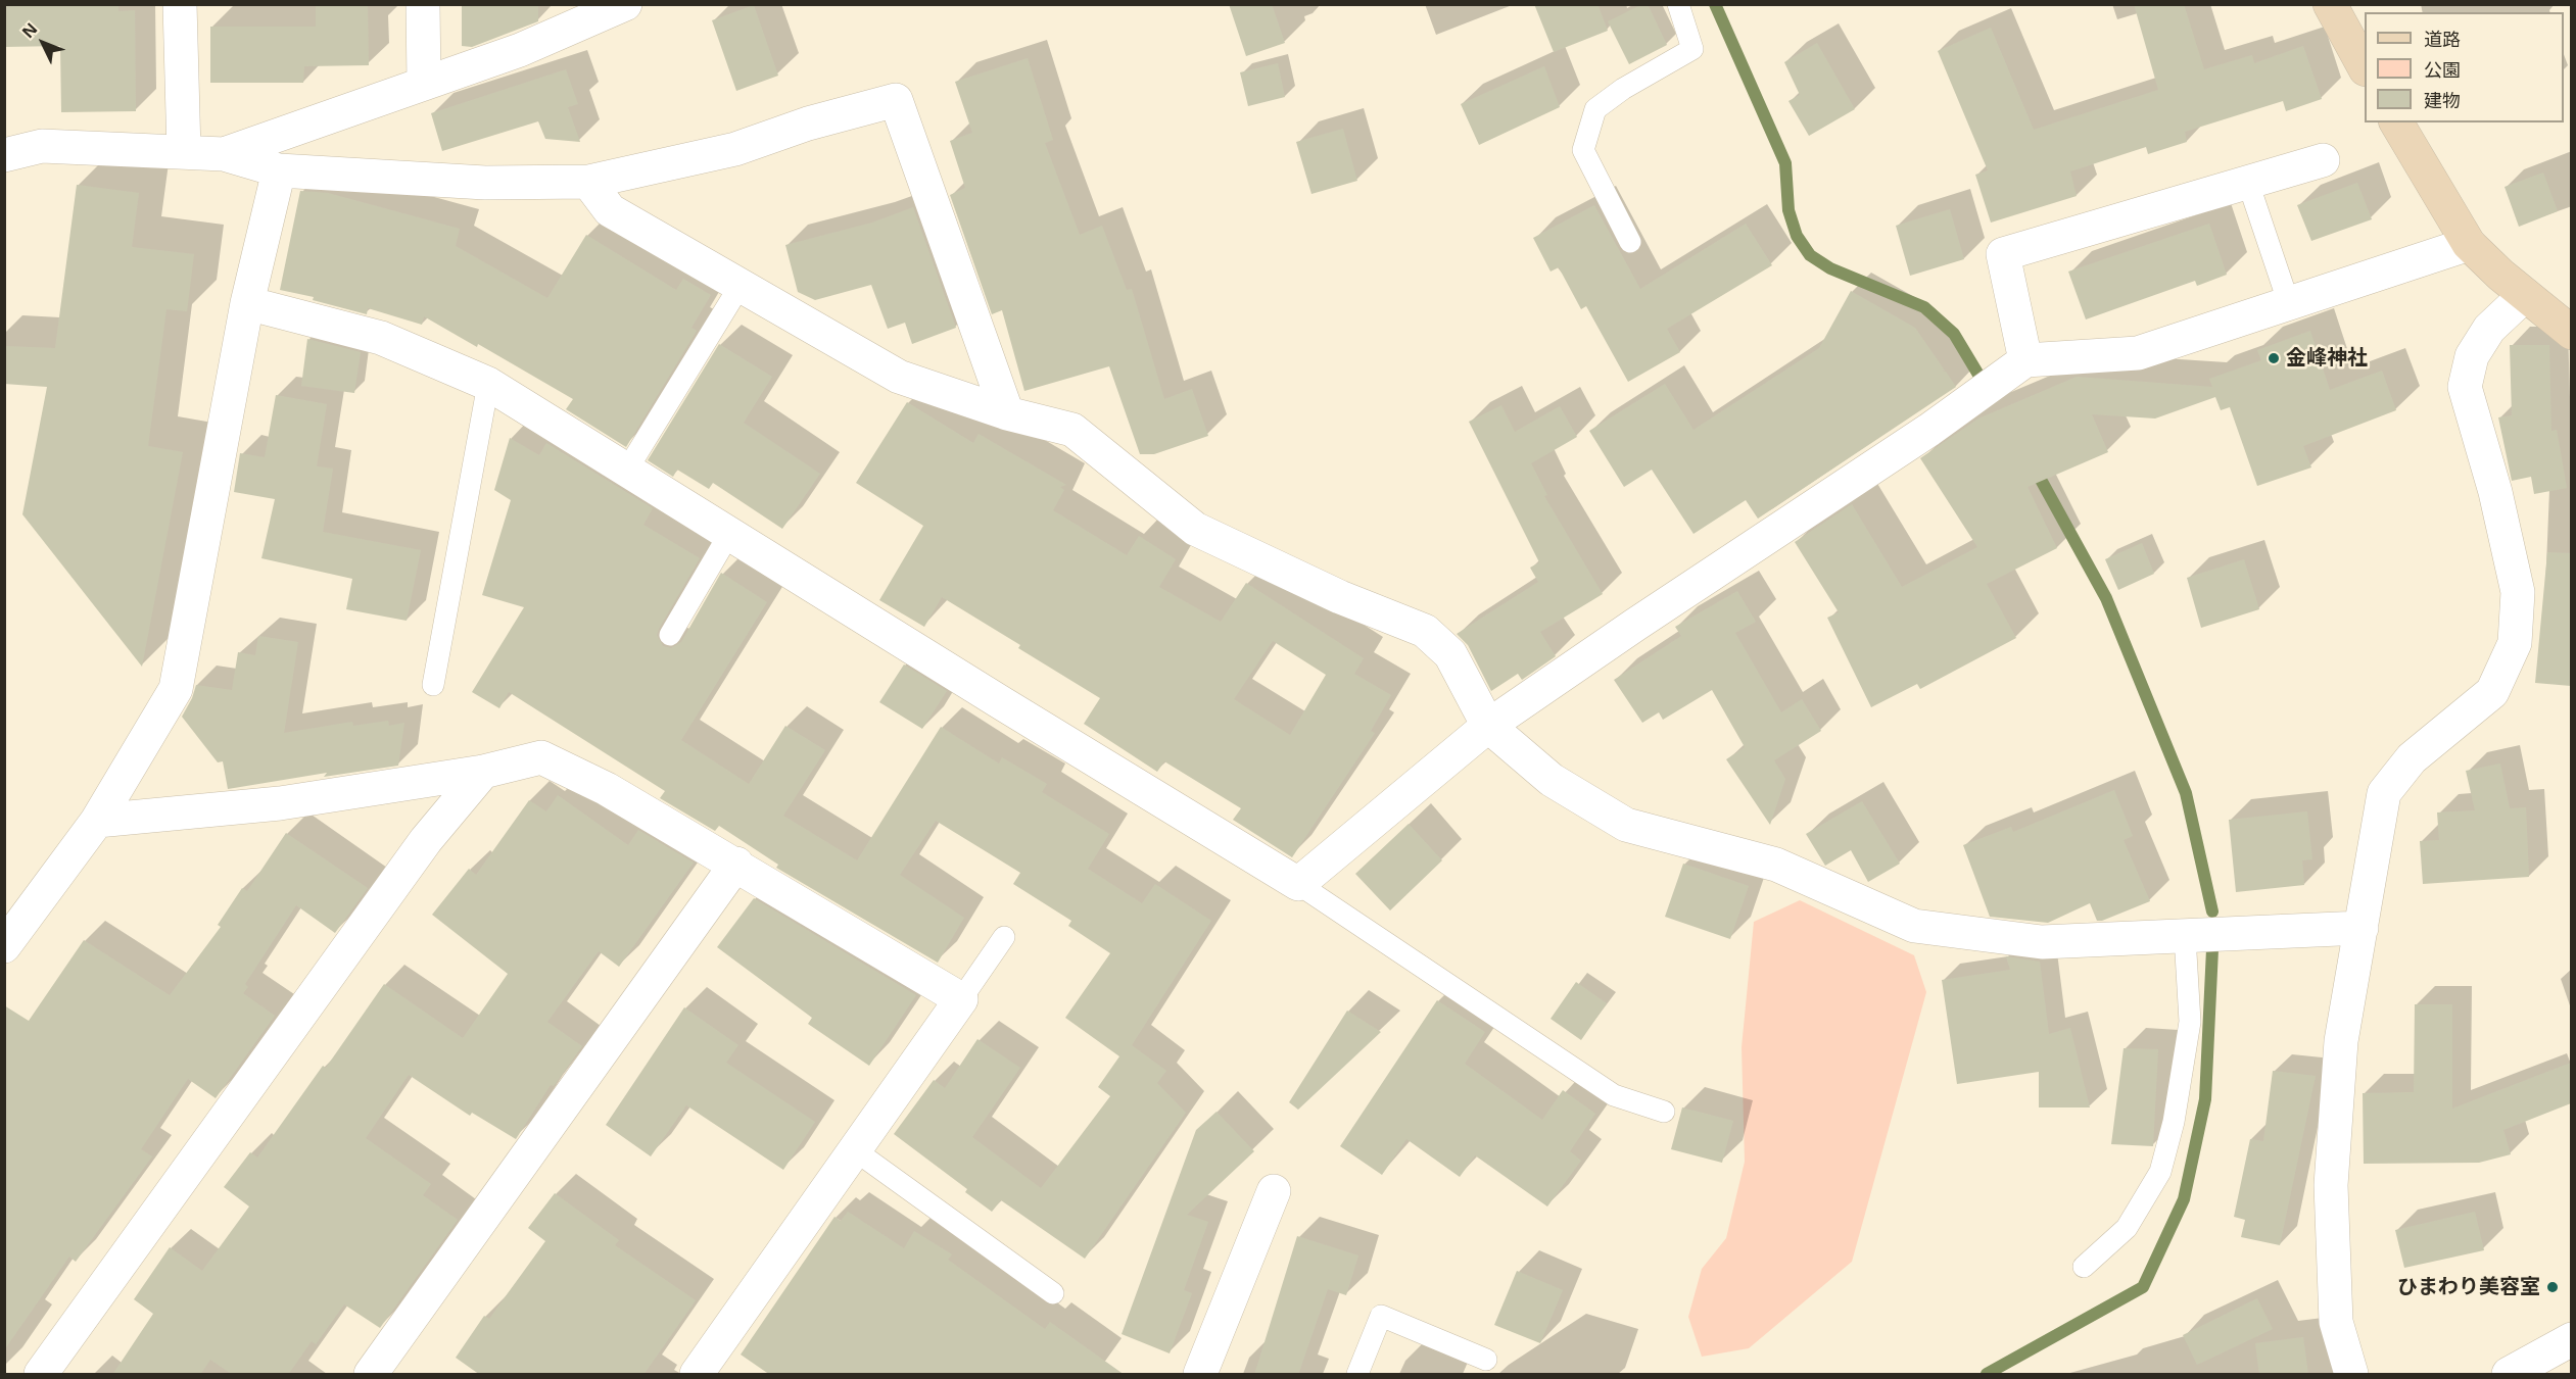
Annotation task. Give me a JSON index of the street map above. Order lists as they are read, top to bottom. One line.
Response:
{"places":["金峰神社","ひまわり美容室"],"legend":["道路","公園","建物"],"north":"top left"}
